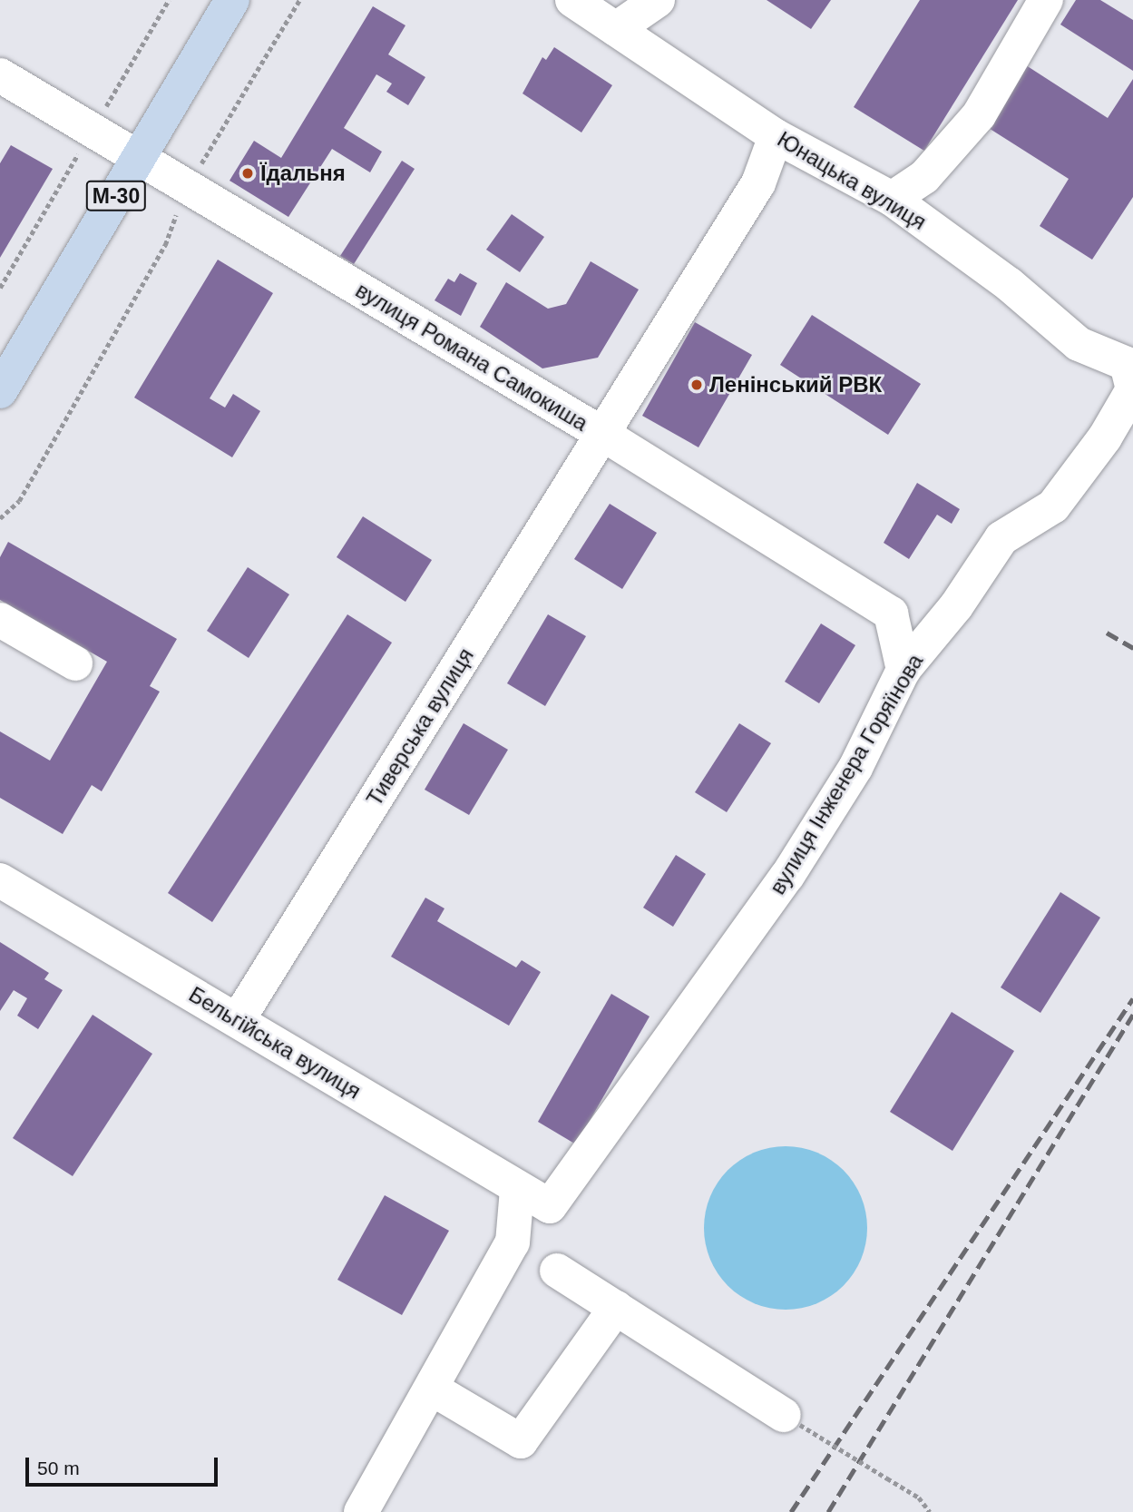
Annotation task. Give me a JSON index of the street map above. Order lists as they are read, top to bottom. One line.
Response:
{"streets":{"highway":["М-30"],"street":["Юнацька вулиця","вулиця Романа Самокиша","Тиверська вулиця","вулиця Інженера Горяїнова","Бельгійська вулиця"]},"crossings":[["Юнацька вулиця","Тиверська вулиця"],["Юнацька вулиця","вулиця Інженера Горяїнова"],["М-30","вулиця Романа Самокиша"],["вулиця Романа Самокиша","Тиверська вулиця"],["вулиця Романа Самокиша","вулиця Інженера Горяїнова"],["Тиверська вулиця","Бельгійська вулиця"],["вулиця Інженера Горяїнова","Бельгійська вулиця"]],"places":["Їдальня","Ленінський РВК"],"scale_bar":"50 m"}
